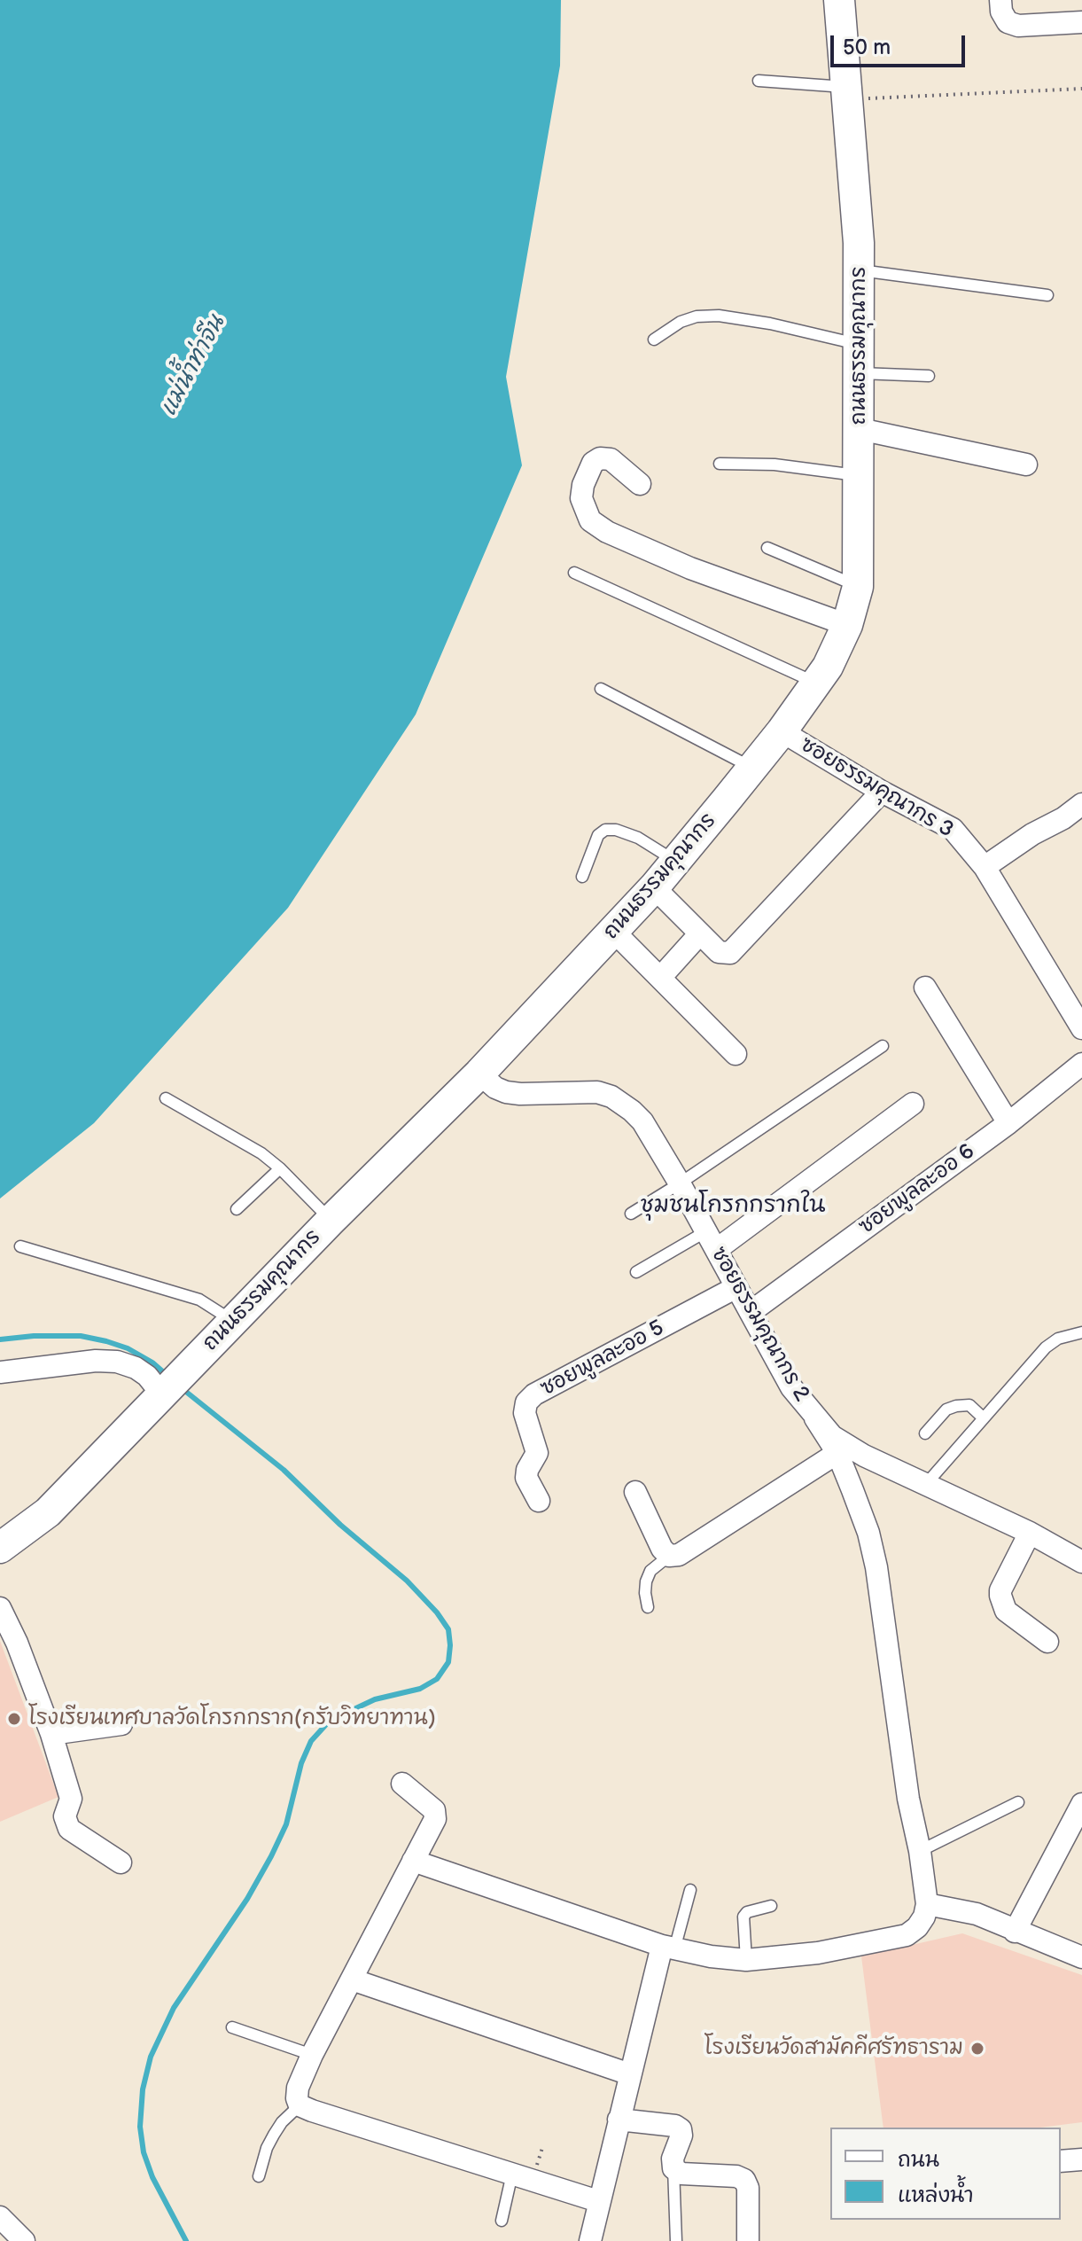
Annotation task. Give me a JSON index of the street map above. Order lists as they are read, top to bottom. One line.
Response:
{"streets":{"street":["ถนนธรรมคุณากร","ซอยธรรมคุณากร 3","ซอยพูลละออ 6","ซอยธรรมคุณากร 2","ซอยพูลละออ 5"]},"crossings":[["ถนนธรรมคุณากร","ซอยธรรมคุณากร 3"],["ถนนธรรมคุณากร","ซอยธรรมคุณากร 2"],["ซอยพูลละออ 6","ซอยธรรมคุณากร 2"],["ซอยธรรมคุณากร 2","ซอยพูลละออ 5"]],"districts":["ชุมชนโกรกกรากใน"],"water":["แม่น้ำท่าจีน"],"places":["โรงเรียนเทศบาลวัดโกรกกราก(กรับวิทยาทาน)","โรงเรียนวัดสามัคคีศรัทธาราม"],"legend":["ถนน","แหล่งน้ำ"],"scale_bar":"50 m"}
